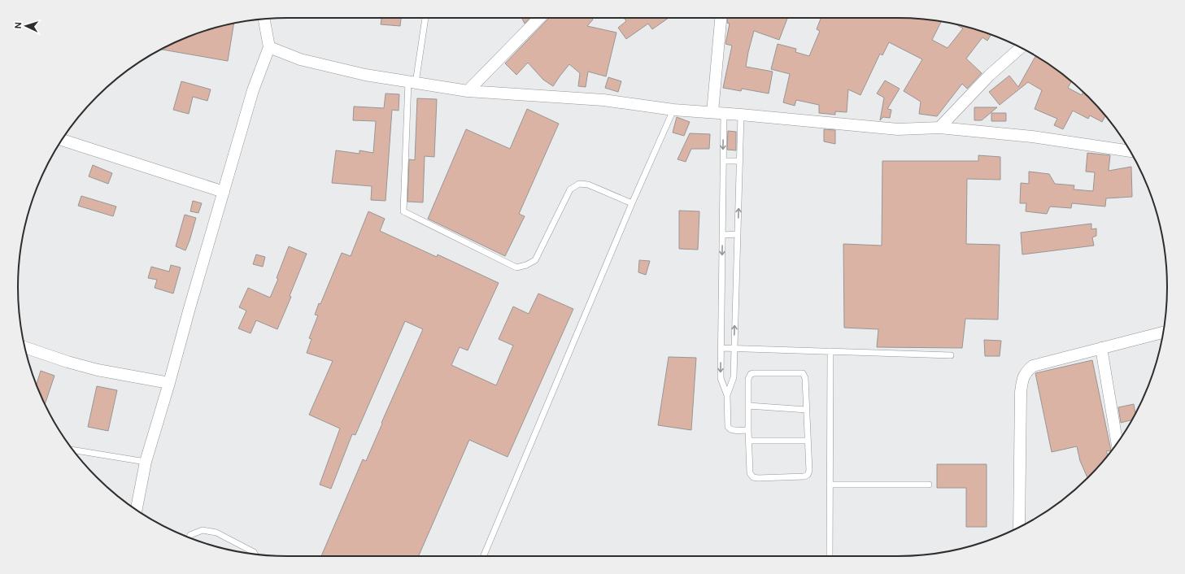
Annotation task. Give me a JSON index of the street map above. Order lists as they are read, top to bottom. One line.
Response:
{"north":"left"}
